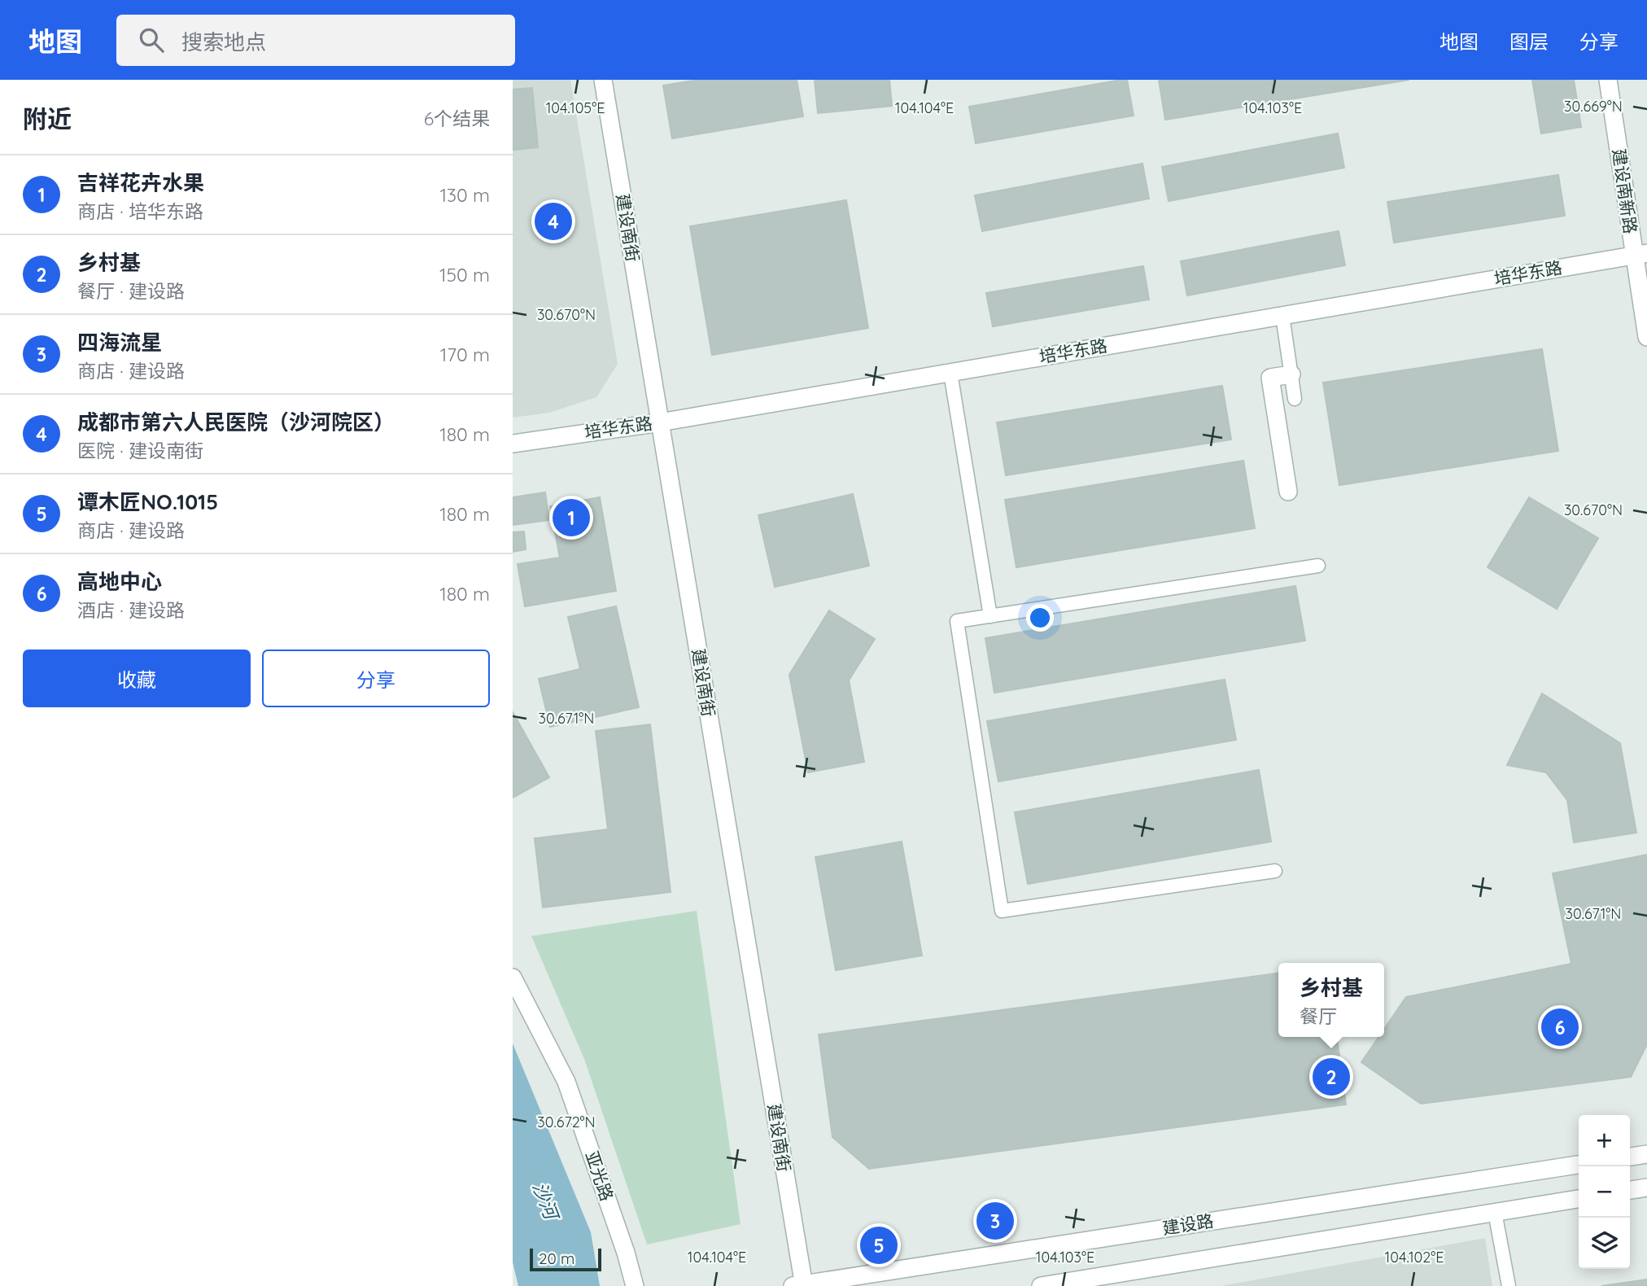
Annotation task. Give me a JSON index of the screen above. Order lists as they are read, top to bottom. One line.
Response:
{"streets":{"street":["建设南新路","建设南街","培华东路","亚光路","建设路"]},"crossings":[["建设南新路","培华东路"],["建设南街","培华东路"],["建设南街","建设路"]],"water":["沙河"],"scale_bar":"20 m","page":{"header":"地图","search":"搜索地点","nav":["地图","图层","分享"],"heading":["附近","6个结果"],"list":[{"mark":"1","name":"吉祥花卉水果","note":"商店 · 培华东路","value":"130 m"},{"mark":"2","name":"乡村基","note":"餐厅 · 建设路","value":"150 m"},{"mark":"3","name":"四海流星","note":"商店 · 建设路","value":"170 m"},{"mark":"4","name":"成都市第六人民医院（沙河院区）","note":"医院 · 建设南街","value":"180 m"},{"mark":"5","name":"谭木匠NO.1015","note":"商店 · 建设路","value":"180 m"},{"mark":"6","name":"高地中心","note":"酒店 · 建设路","value":"180 m"}],"pins":["4","1","6","2","3","5"],"buttons":["收藏","分享"],"popup":["乡村基","餐厅"],"map_buttons":["+","−"],"scale":"20 m"},"coordinates":["30.669°N","104.105°E","104.104°E","104.103°E","30.670°N","30.671°N","30.672°N","104.102°E"]}
